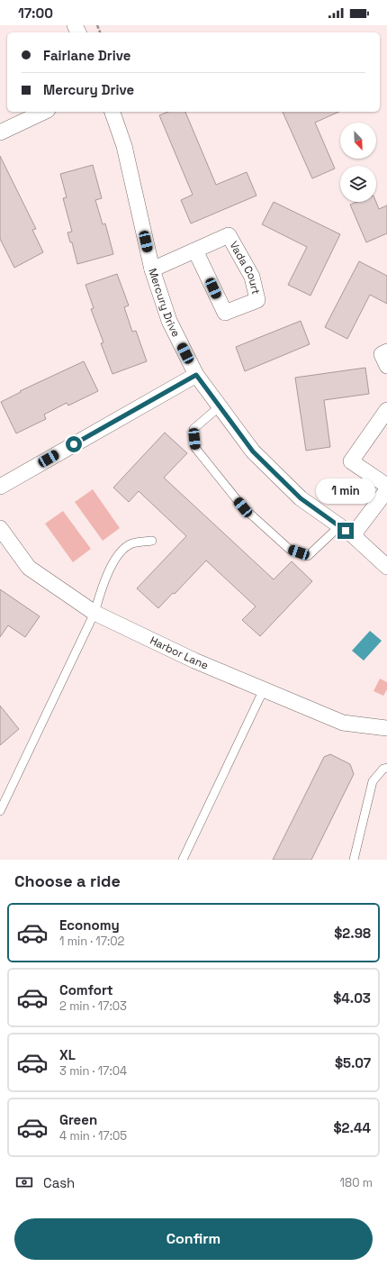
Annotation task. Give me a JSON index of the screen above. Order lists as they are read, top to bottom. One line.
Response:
{"streets":{"street":["Vada Court","Mercury Drive","Harbor Lane"]},"crossings":[["Vada Court","Mercury Drive"]],"north":"bottom right","page":{"status":"17:00","banner":["Fairlane Drive","Mercury Drive"],"bubble":"1 min","heading":"Choose a ride","list":[{"name":"Economy","note":"1 min · 17:02","value":"$2.98"},{"name":"Comfort","note":"2 min · 17:03","value":"$4.03"},{"name":"XL","note":"3 min · 17:04","value":"$5.07"},{"name":"Green","note":"4 min · 17:05","value":"$2.44"}],"pay":["Cash","180 m"],"buttons":"Confirm"}}
